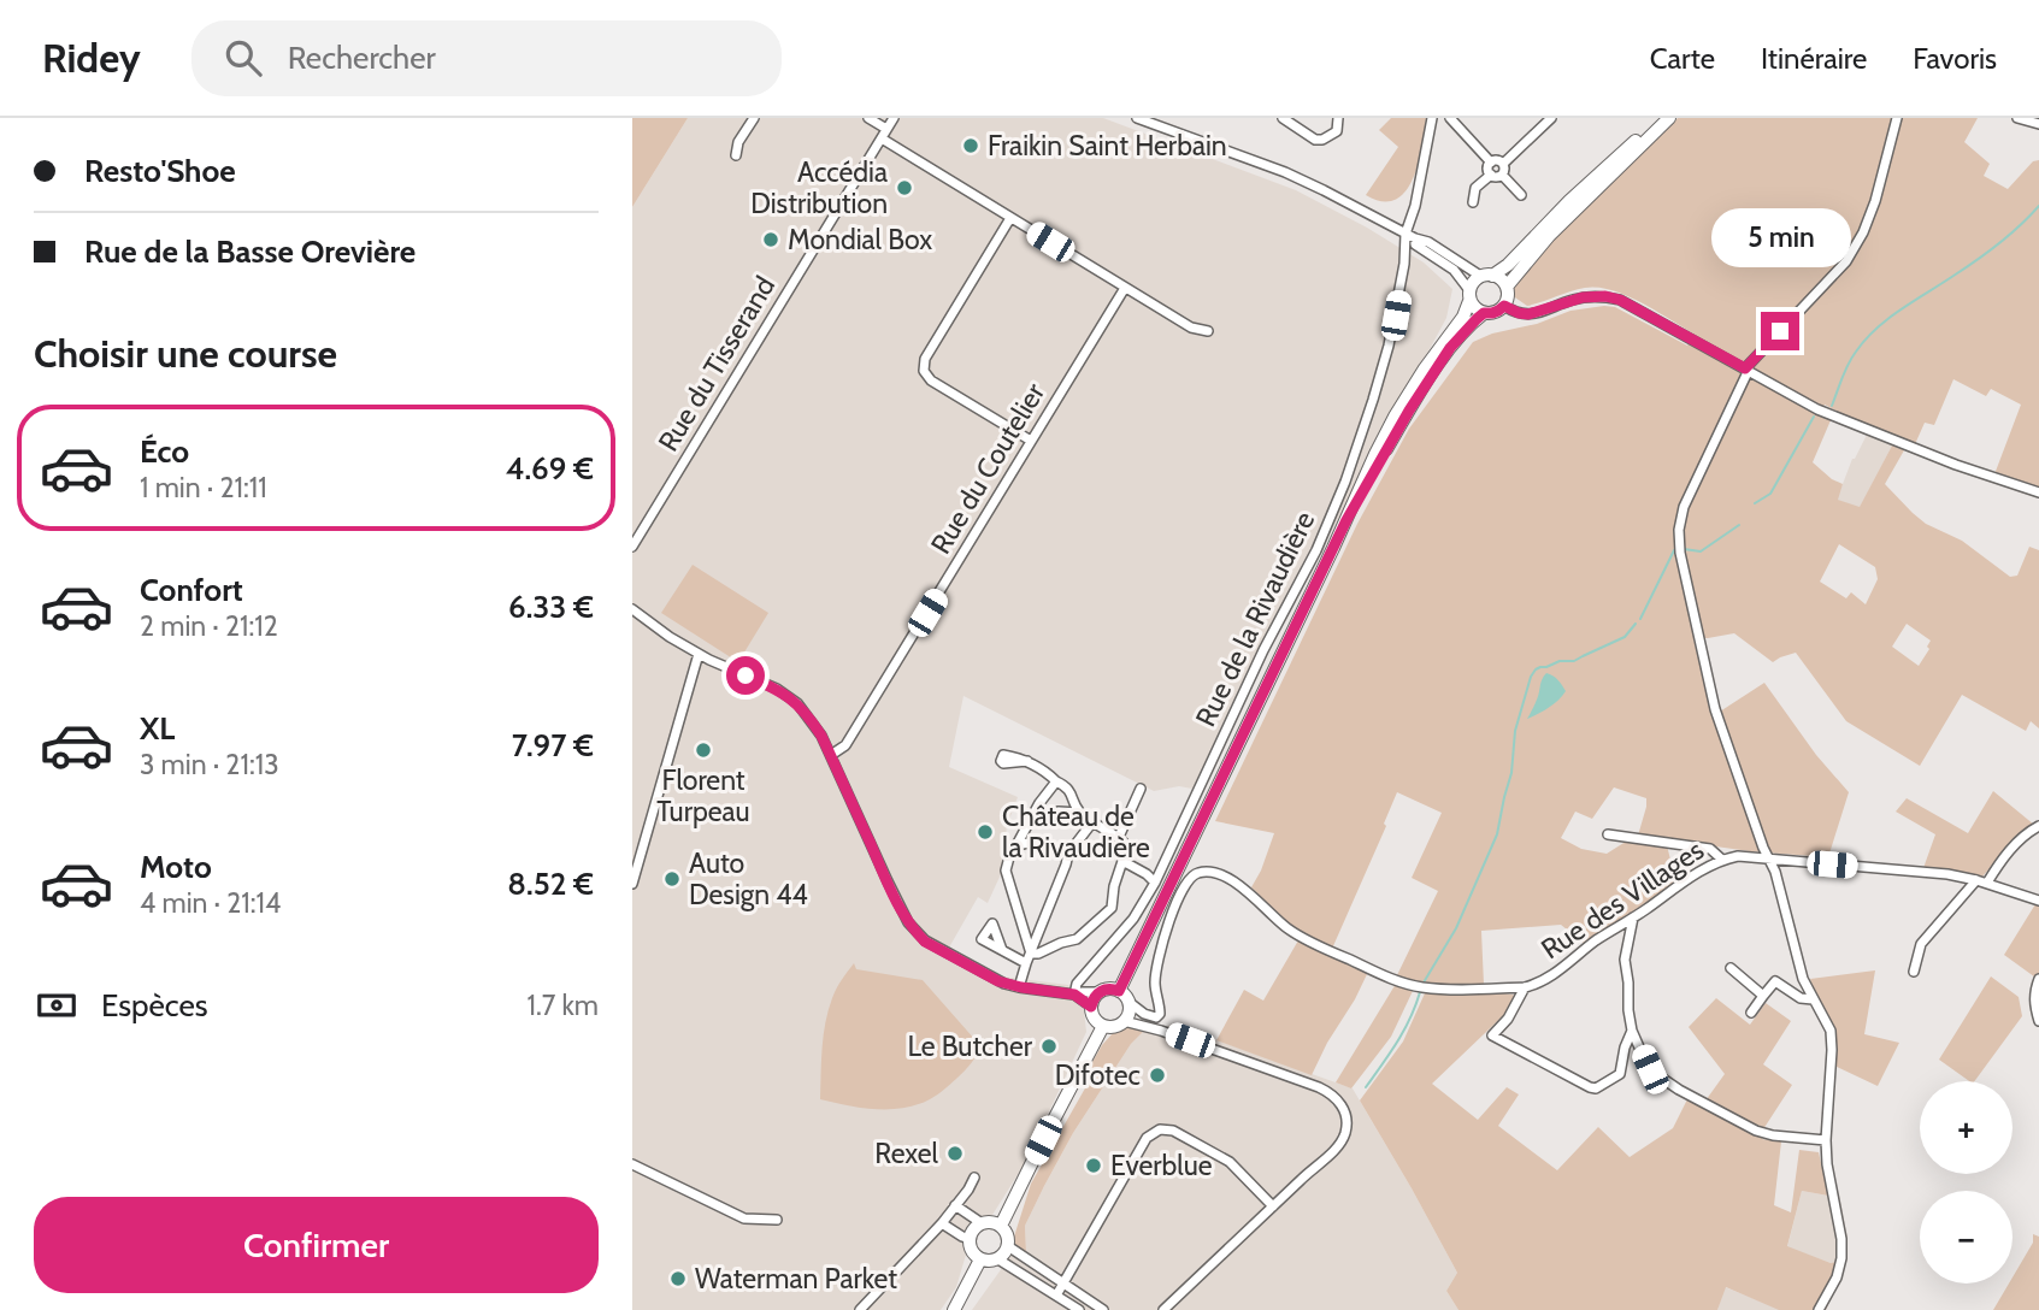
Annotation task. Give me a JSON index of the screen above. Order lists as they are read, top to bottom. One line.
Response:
{"streets":{"street":["Rue du Tisserand","Rue du Coutelier","Rue de la Rivaudière","Rue des Villages"]},"places":["Fraikin Saint Herbain","Accédia Distribution","Mondial Box","Florent Turpeau","Château de la Rivaudière","Auto Design 44","Le Butcher","Difotec","Rexel","Everblue","Waterman Parket"],"page":{"header":"Ridey","search":"Rechercher","nav":["Carte","Itinéraire","Favoris"],"banner":["Resto'Shoe","Rue de la Basse Orevière"],"bubble":"5 min","heading":"Choisir une course","list":[{"name":"Éco","note":"1 min · 21:11","value":"4.69 €"},{"name":"Confort","note":"2 min · 21:12","value":"6.33 €"},{"name":"XL","note":"3 min · 21:13","value":"7.97 €"},{"name":"Moto","note":"4 min · 21:14","value":"8.52 €"}],"pay":["Espèces","1.7 km"],"map_buttons":["+","−"],"buttons":"Confirmer"}}
